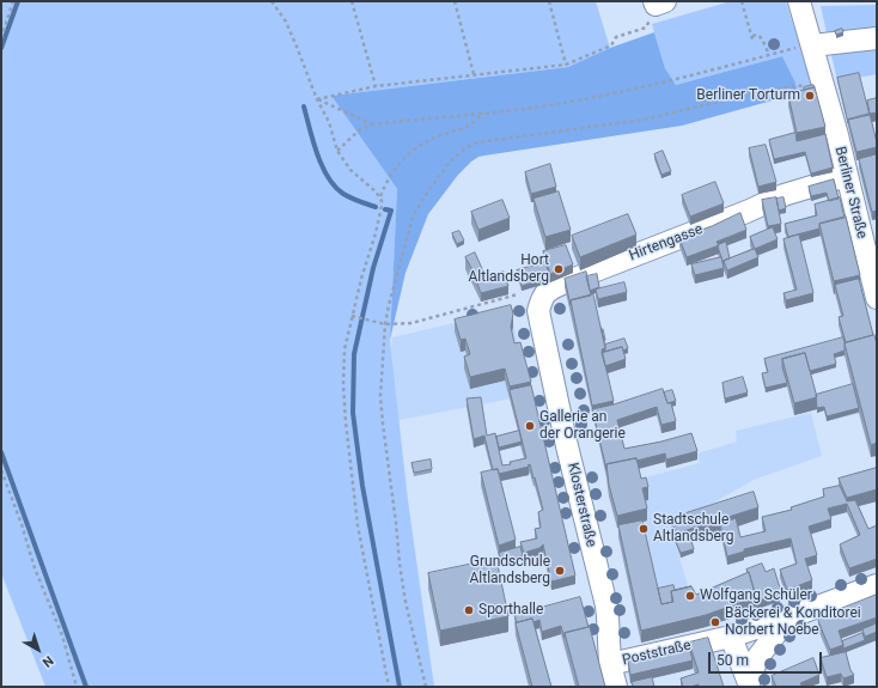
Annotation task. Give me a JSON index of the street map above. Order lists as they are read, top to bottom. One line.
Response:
{"streets":{"street":["Berliner Straße","Hirtengasse","Klosterstraße","Poststraße"]},"crossings":[["Berliner Straße","Hirtengasse"],["Hirtengasse","Klosterstraße"],["Klosterstraße","Poststraße"]],"places":["Berliner Torturm","Hort Altlandsberg","Gallerie an der Orangerie","Stadtschule Altlandsberg","Grundschule Altlandsberg","Wolfgang Schüler","Sporthalle","Bäckerei & Konditorei Norbert Noebe"],"scale_bar":"50 m","north":"bottom right"}
